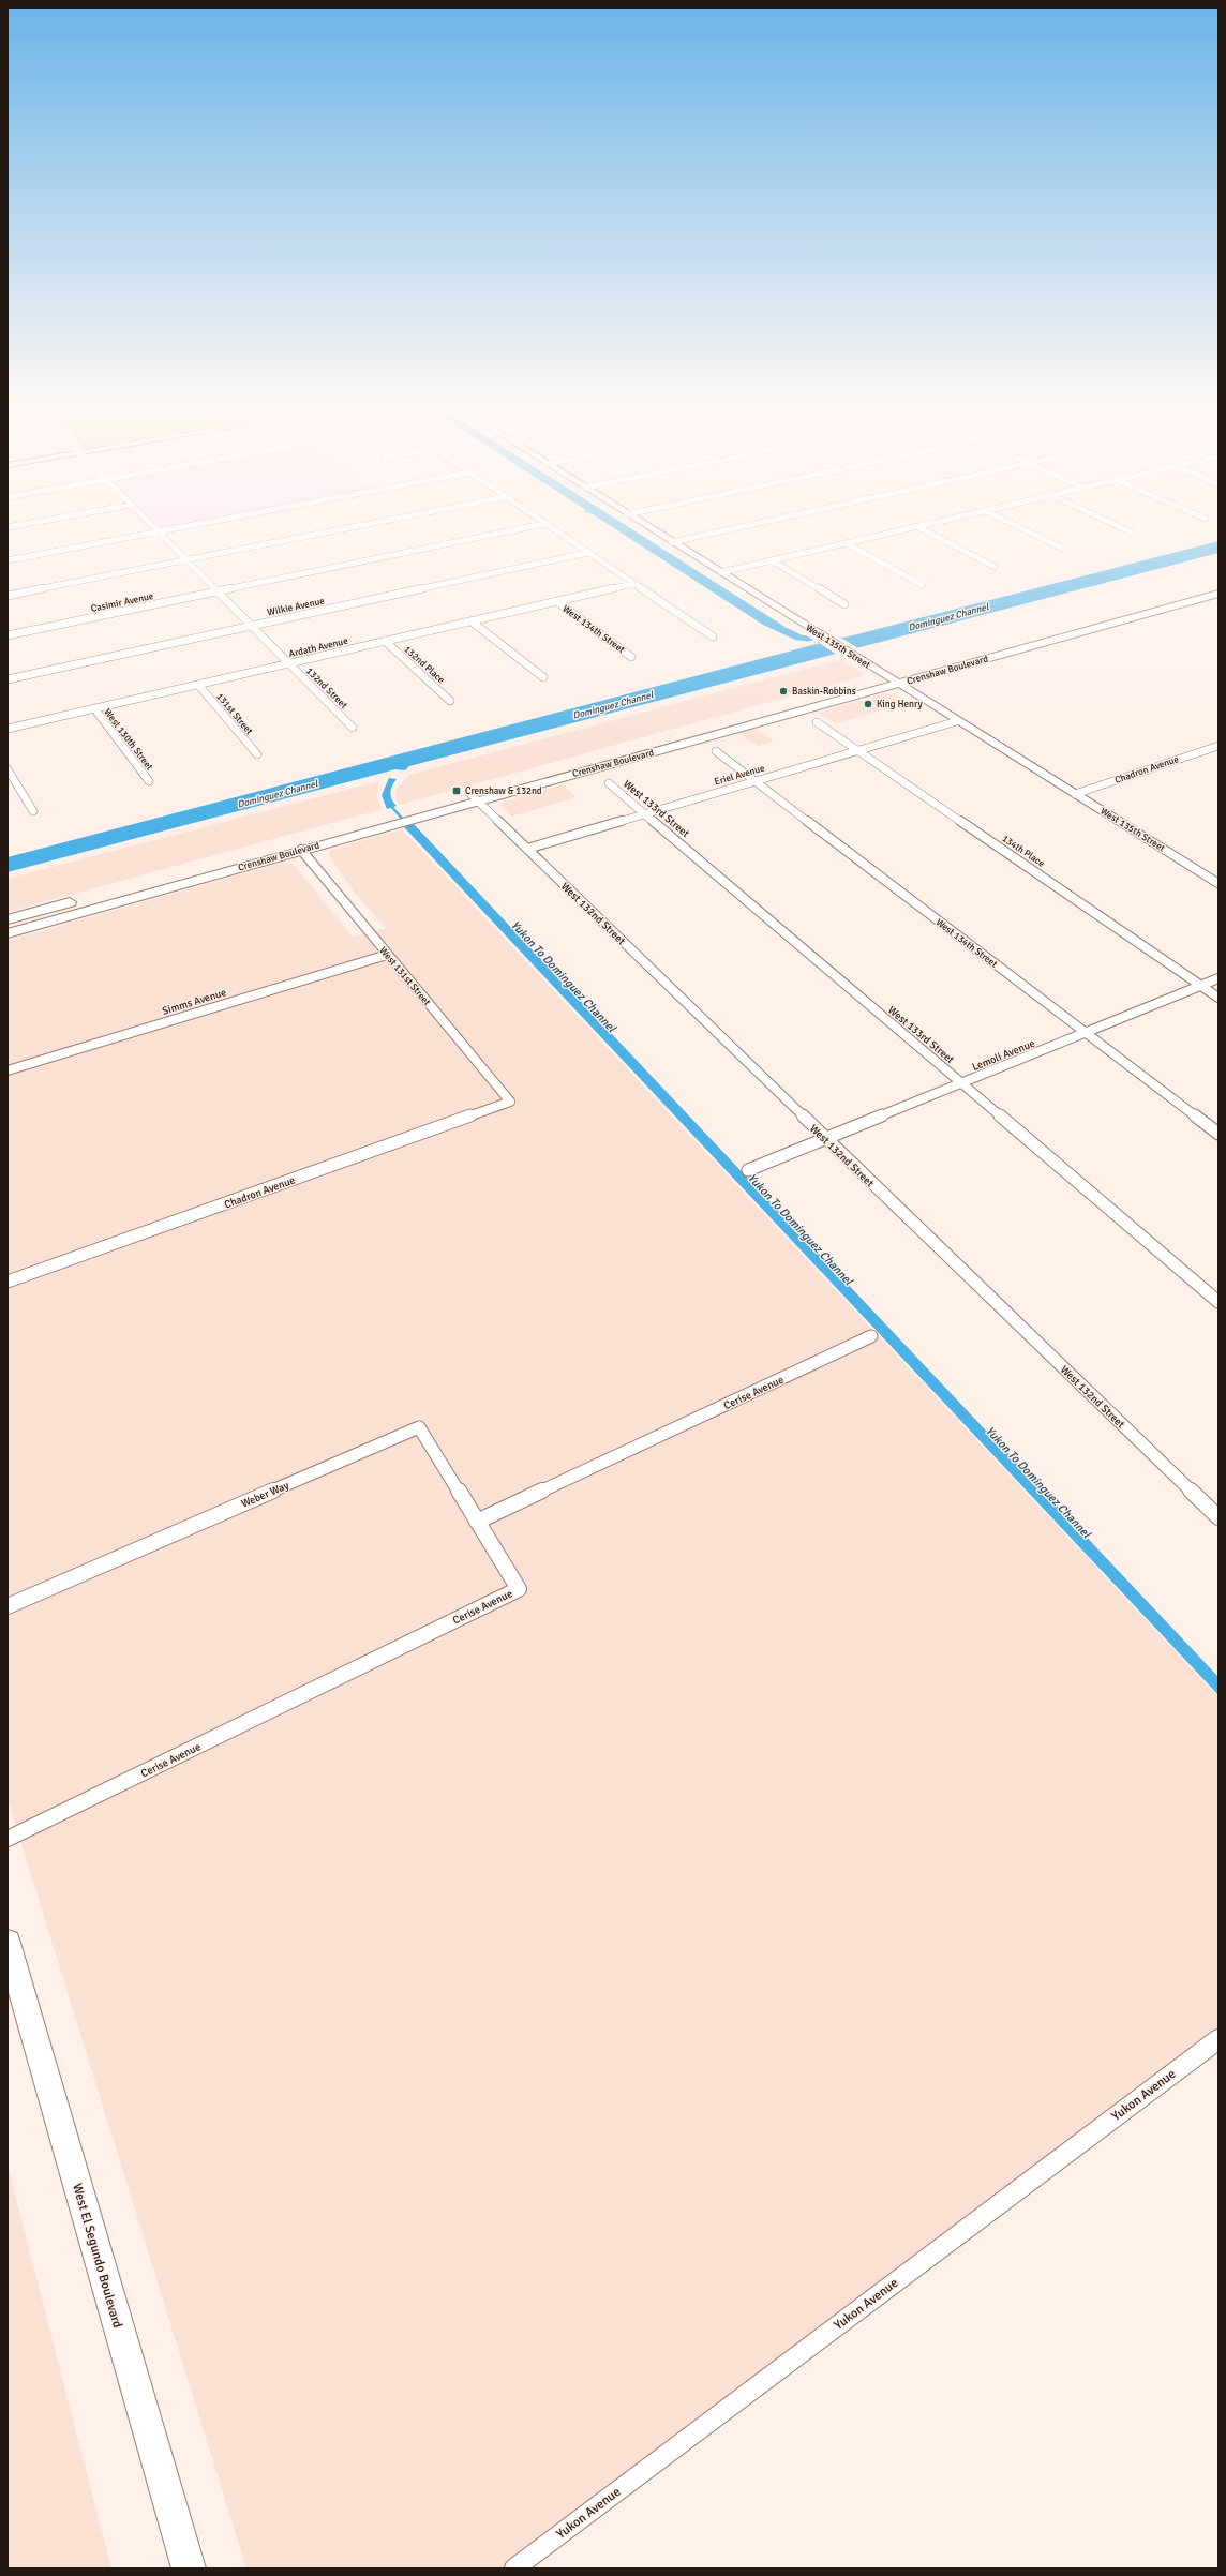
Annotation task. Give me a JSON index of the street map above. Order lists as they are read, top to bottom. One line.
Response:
{"streets":{"main road":["Crenshaw Boulevard","West El Segundo Boulevard"],"street":["Casimir Avenue","Wilkie Avenue","West 134th Street","West 135th Street","Ardath Avenue","132nd Place","132nd Street","131st Street","West 130th Street","Chadron Avenue","Eriel Avenue","West 133rd Street","134th Place","West 132nd Street","West 131st Street","Simms Avenue","Lemoli Avenue","Cerise Avenue","Weber Way","Yukon Avenue"]},"crossings":[["Casimir Avenue","132nd Street"],["Wilkie Avenue","132nd Street"],["West 134th Street","Ardath Avenue"],["West 134th Street","Eriel Avenue"],["West 134th Street","Lemoli Avenue"],["West 135th Street","Crenshaw Boulevard"],["West 135th Street","Chadron Avenue"],["West 135th Street","Eriel Avenue"],["Ardath Avenue","132nd Place"],["Ardath Avenue","132nd Street"],["Ardath Avenue","131st Street"],["Ardath Avenue","West 130th Street"],["Crenshaw Boulevard","West 132nd Street"],["Crenshaw Boulevard","West 131st Street"],["Chadron Avenue","West 131st Street"],["Eriel Avenue","West 133rd Street"],["Eriel Avenue","134th Place"],["Eriel Avenue","West 132nd Street"],["West 133rd Street","Lemoli Avenue"],["134th Place","Lemoli Avenue"],["West 132nd Street","Lemoli Avenue"],["West 131st Street","Simms Avenue"],["Cerise Avenue","Weber Way"]],"water":["Dominguez Channel","Yukon To Dominguez Channel"],"places":{"other":["Baskin-Robbins","King Henry"],"transit":["Crenshaw & 132nd"]}}
